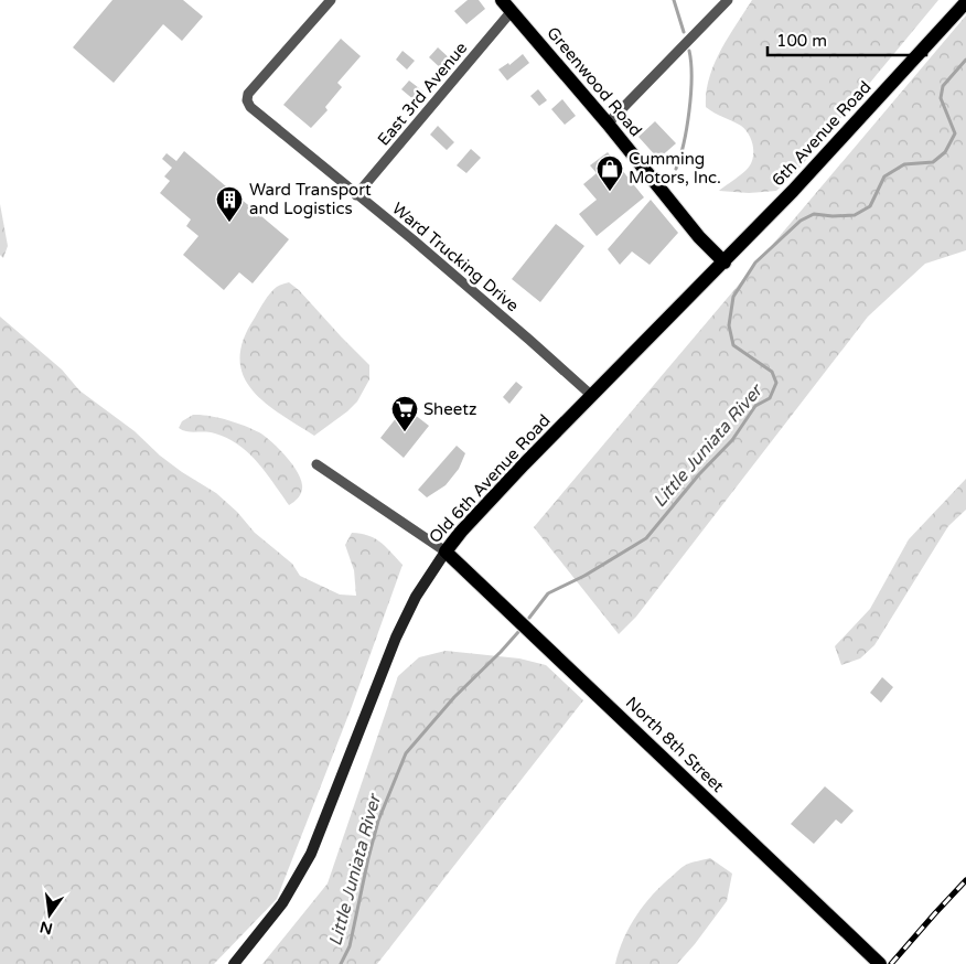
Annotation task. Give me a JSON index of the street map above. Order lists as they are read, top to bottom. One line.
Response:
{"streets":{"main road":["Greenwood Road","6th Avenue Road","Old 6th Avenue Road","North 8th Street"],"street":["East 3rd Avenue","Ward Trucking Drive"]},"crossings":[["Greenwood Road","East 3rd Avenue"],["Greenwood Road","6th Avenue Road"],["Greenwood Road","Old 6th Avenue Road"],["East 3rd Avenue","Ward Trucking Drive"],["6th Avenue Road","Old 6th Avenue Road"],["Ward Trucking Drive","Old 6th Avenue Road"],["Old 6th Avenue Road","North 8th Street"]],"water":["Little Juniata River"],"places":{"shop":["Cumming Motors, Inc."],"building":["Ward Transport and Logistics"],"supermarket":["Sheetz"]},"scale_bar":"100 m","north":"bottom"}
